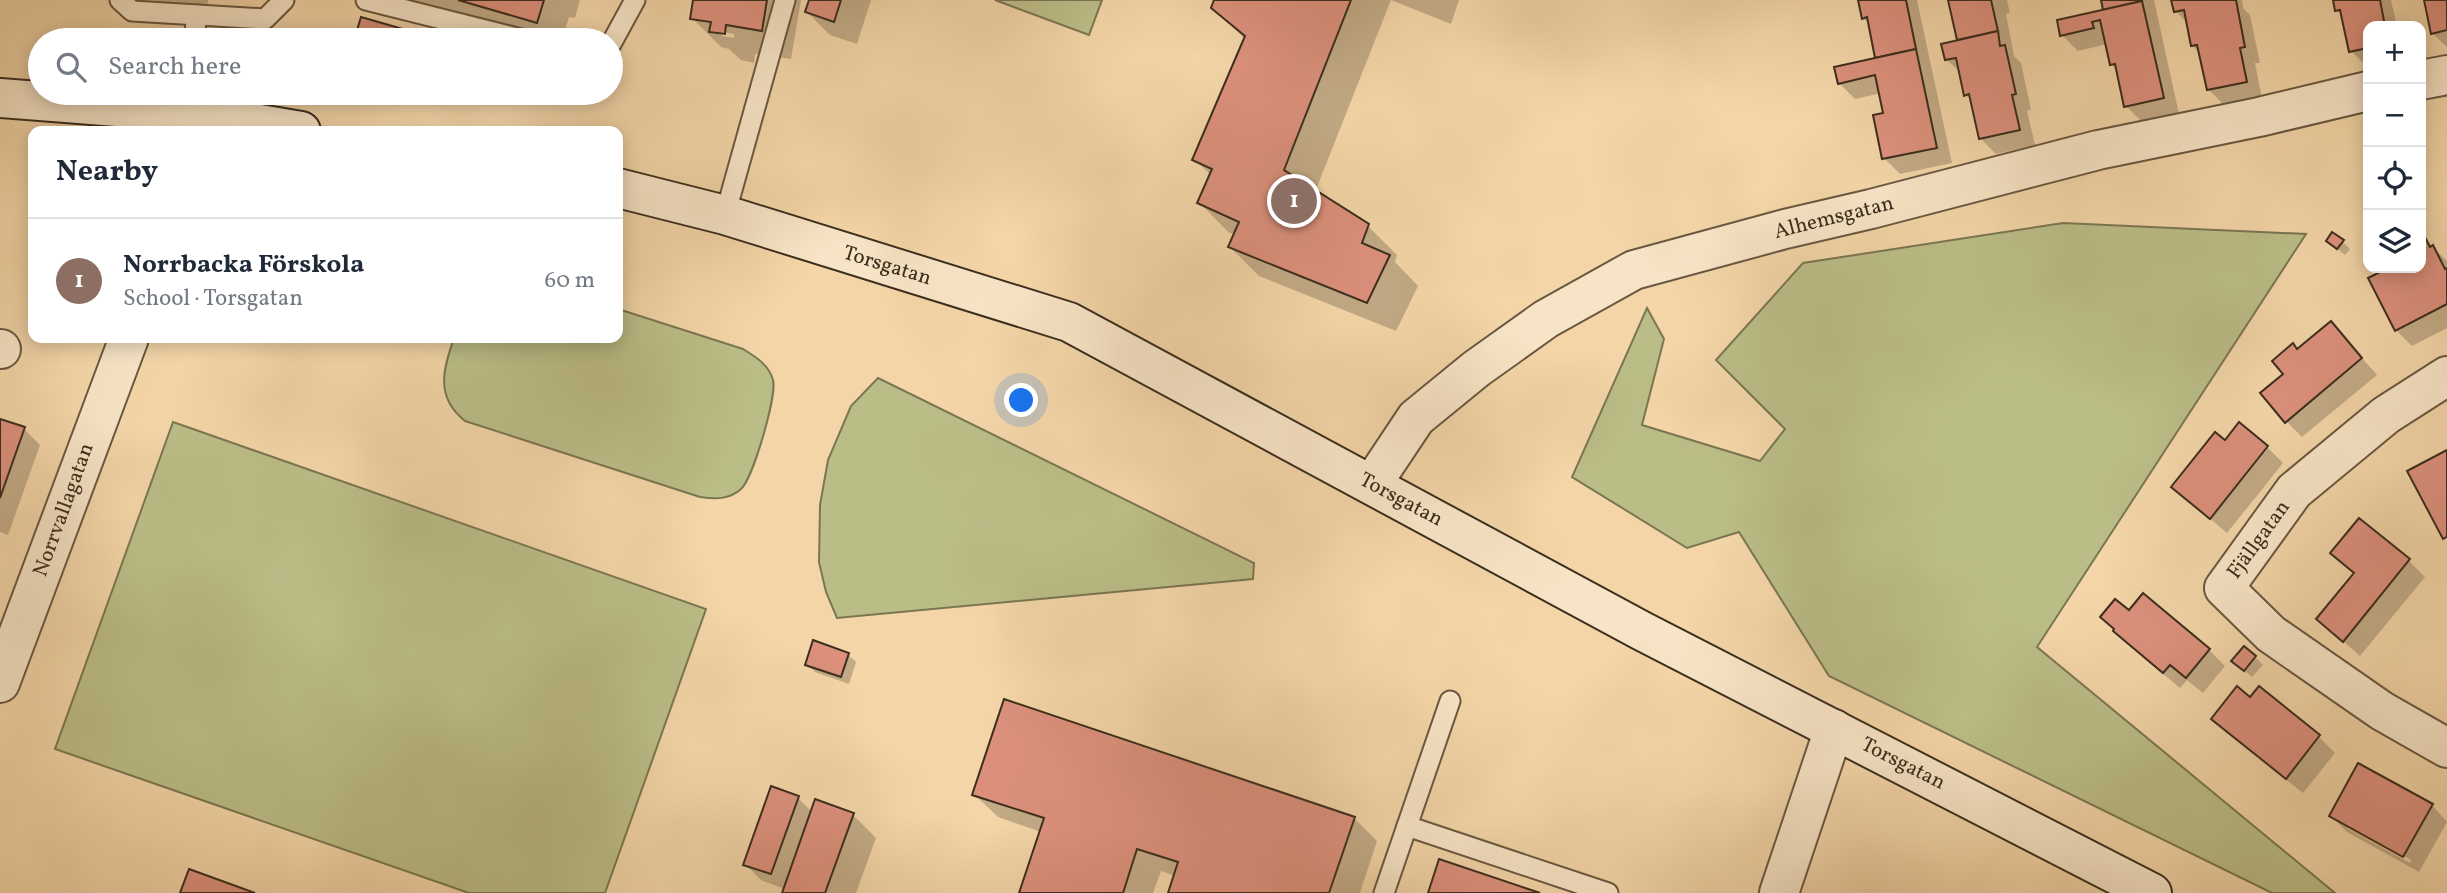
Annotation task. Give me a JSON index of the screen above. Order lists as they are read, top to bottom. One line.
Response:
{"streets":{"street":["Alhemsgatan","Torsgatan","Norrvallagatan","Fjällgatan"]},"crossings":[["Alhemsgatan","Torsgatan"]],"page":{"map_buttons":["+","−"],"search":"Search here","heading":"Nearby","pins":"1","list":[{"mark":"1","name":"Norrbacka Förskola","note":"School · Torsgatan","value":"60 m"}]}}
